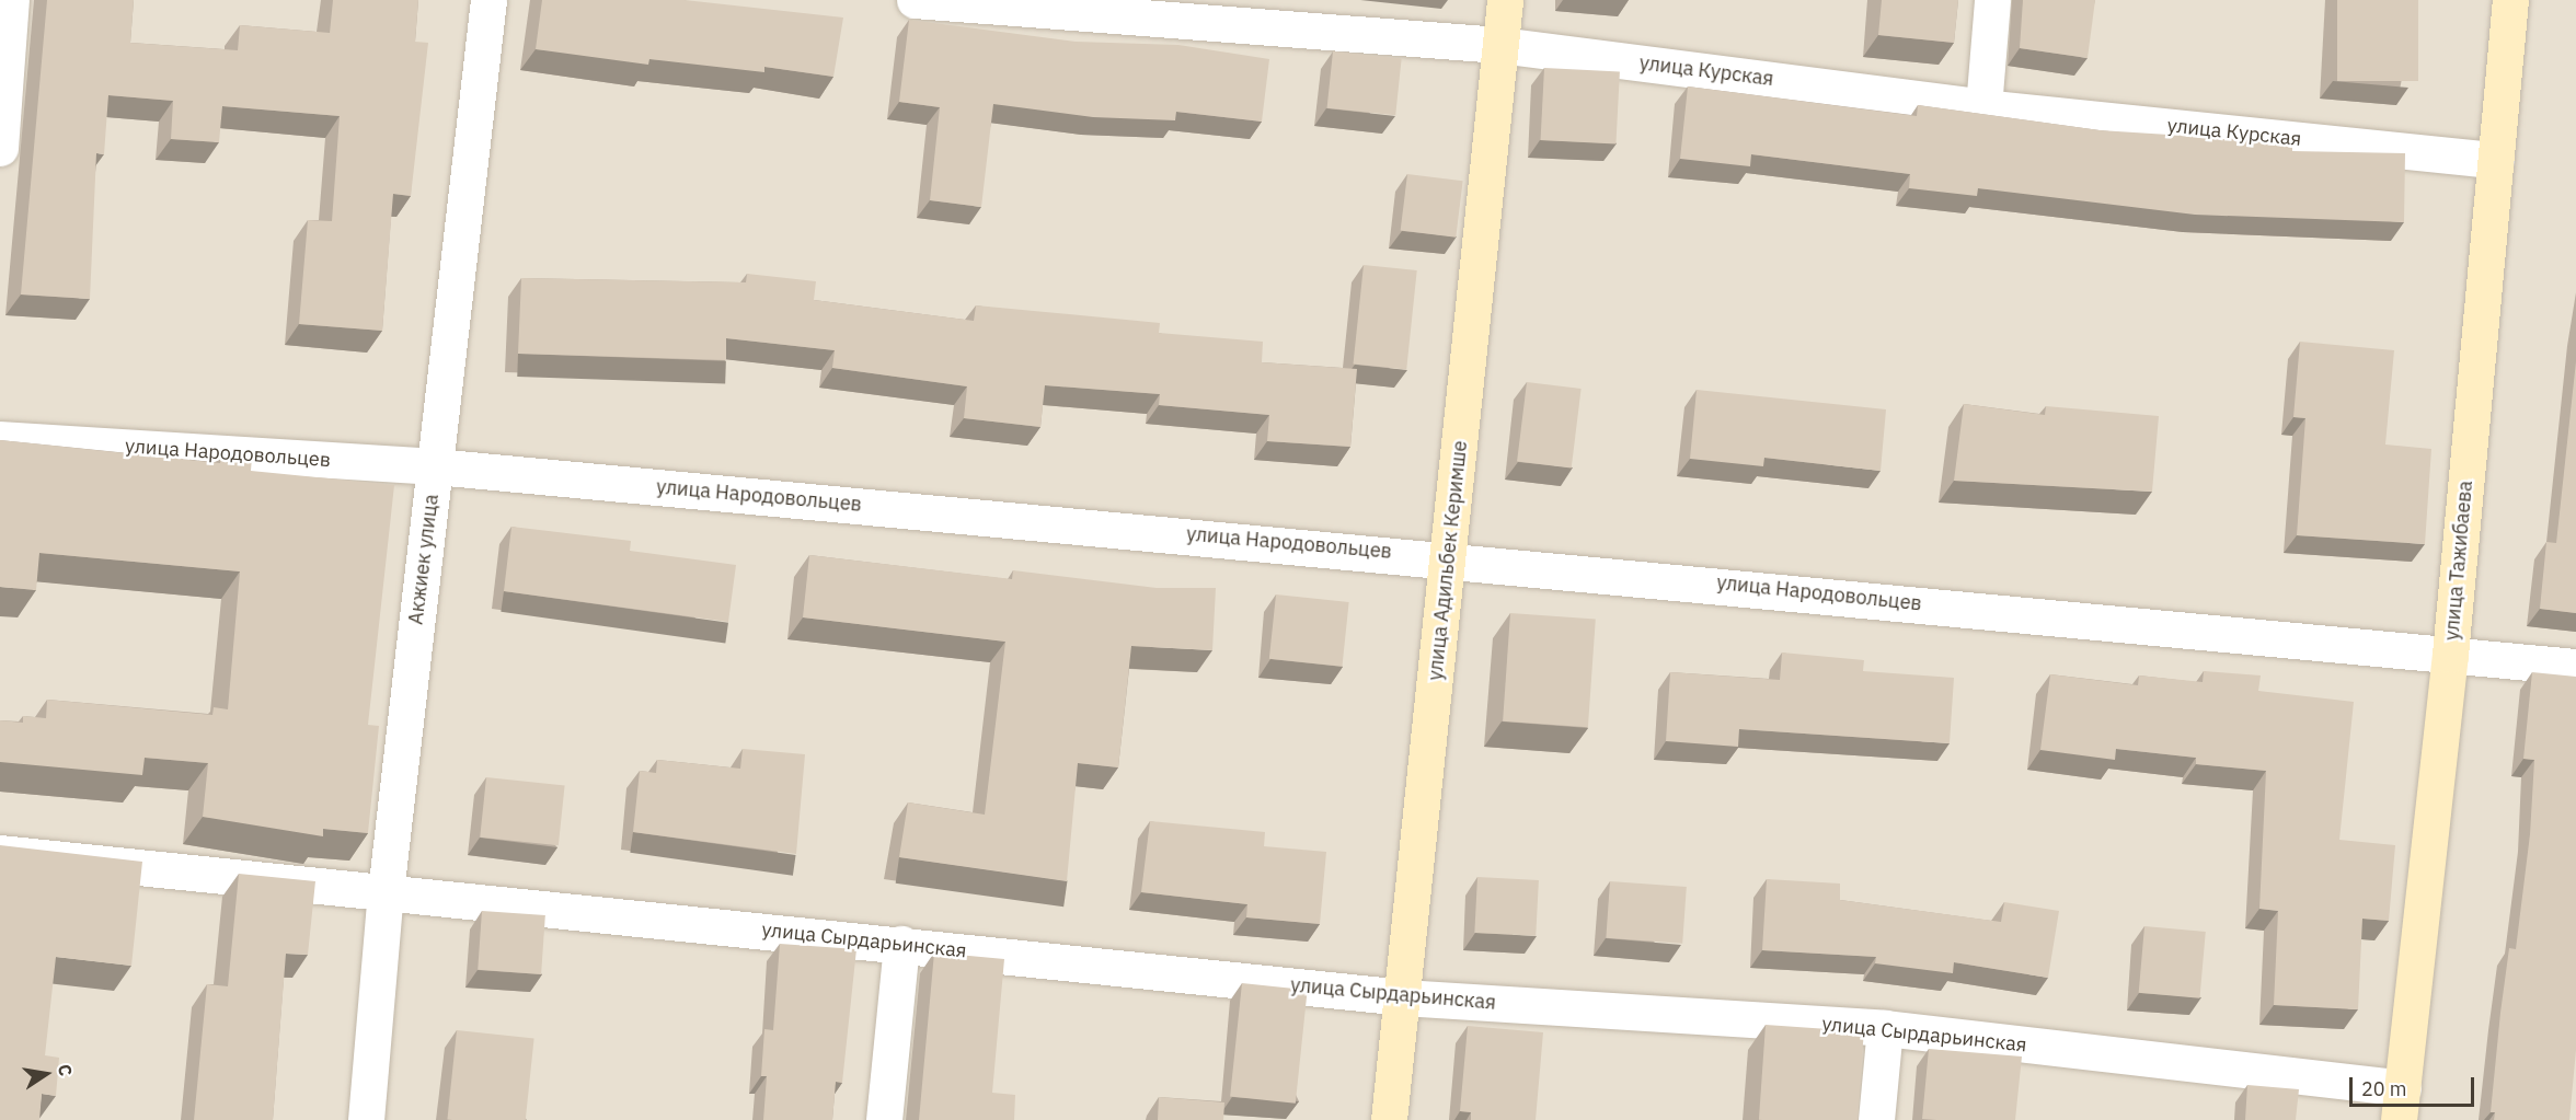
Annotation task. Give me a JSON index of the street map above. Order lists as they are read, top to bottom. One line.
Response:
{"streets":{"street":["улица Курская","улица Народовольцев","Акжиек улица","улица Адильбек Керимше","улица Тажибаева","улица Сырдарьинская"]},"crossings":[["улица Курская","улица Адильбек Керимше"],["улица Курская","улица Тажибаева"],["улица Народовольцев","Акжиек улица"],["улица Народовольцев","улица Адильбек Керимше"],["улица Народовольцев","улица Тажибаева"],["Акжиек улица","улица Сырдарьинская"],["улица Адильбек Керимше","улица Сырдарьинская"],["улица Тажибаева","улица Сырдарьинская"]],"scale_bar":"20 m","north":"right"}
